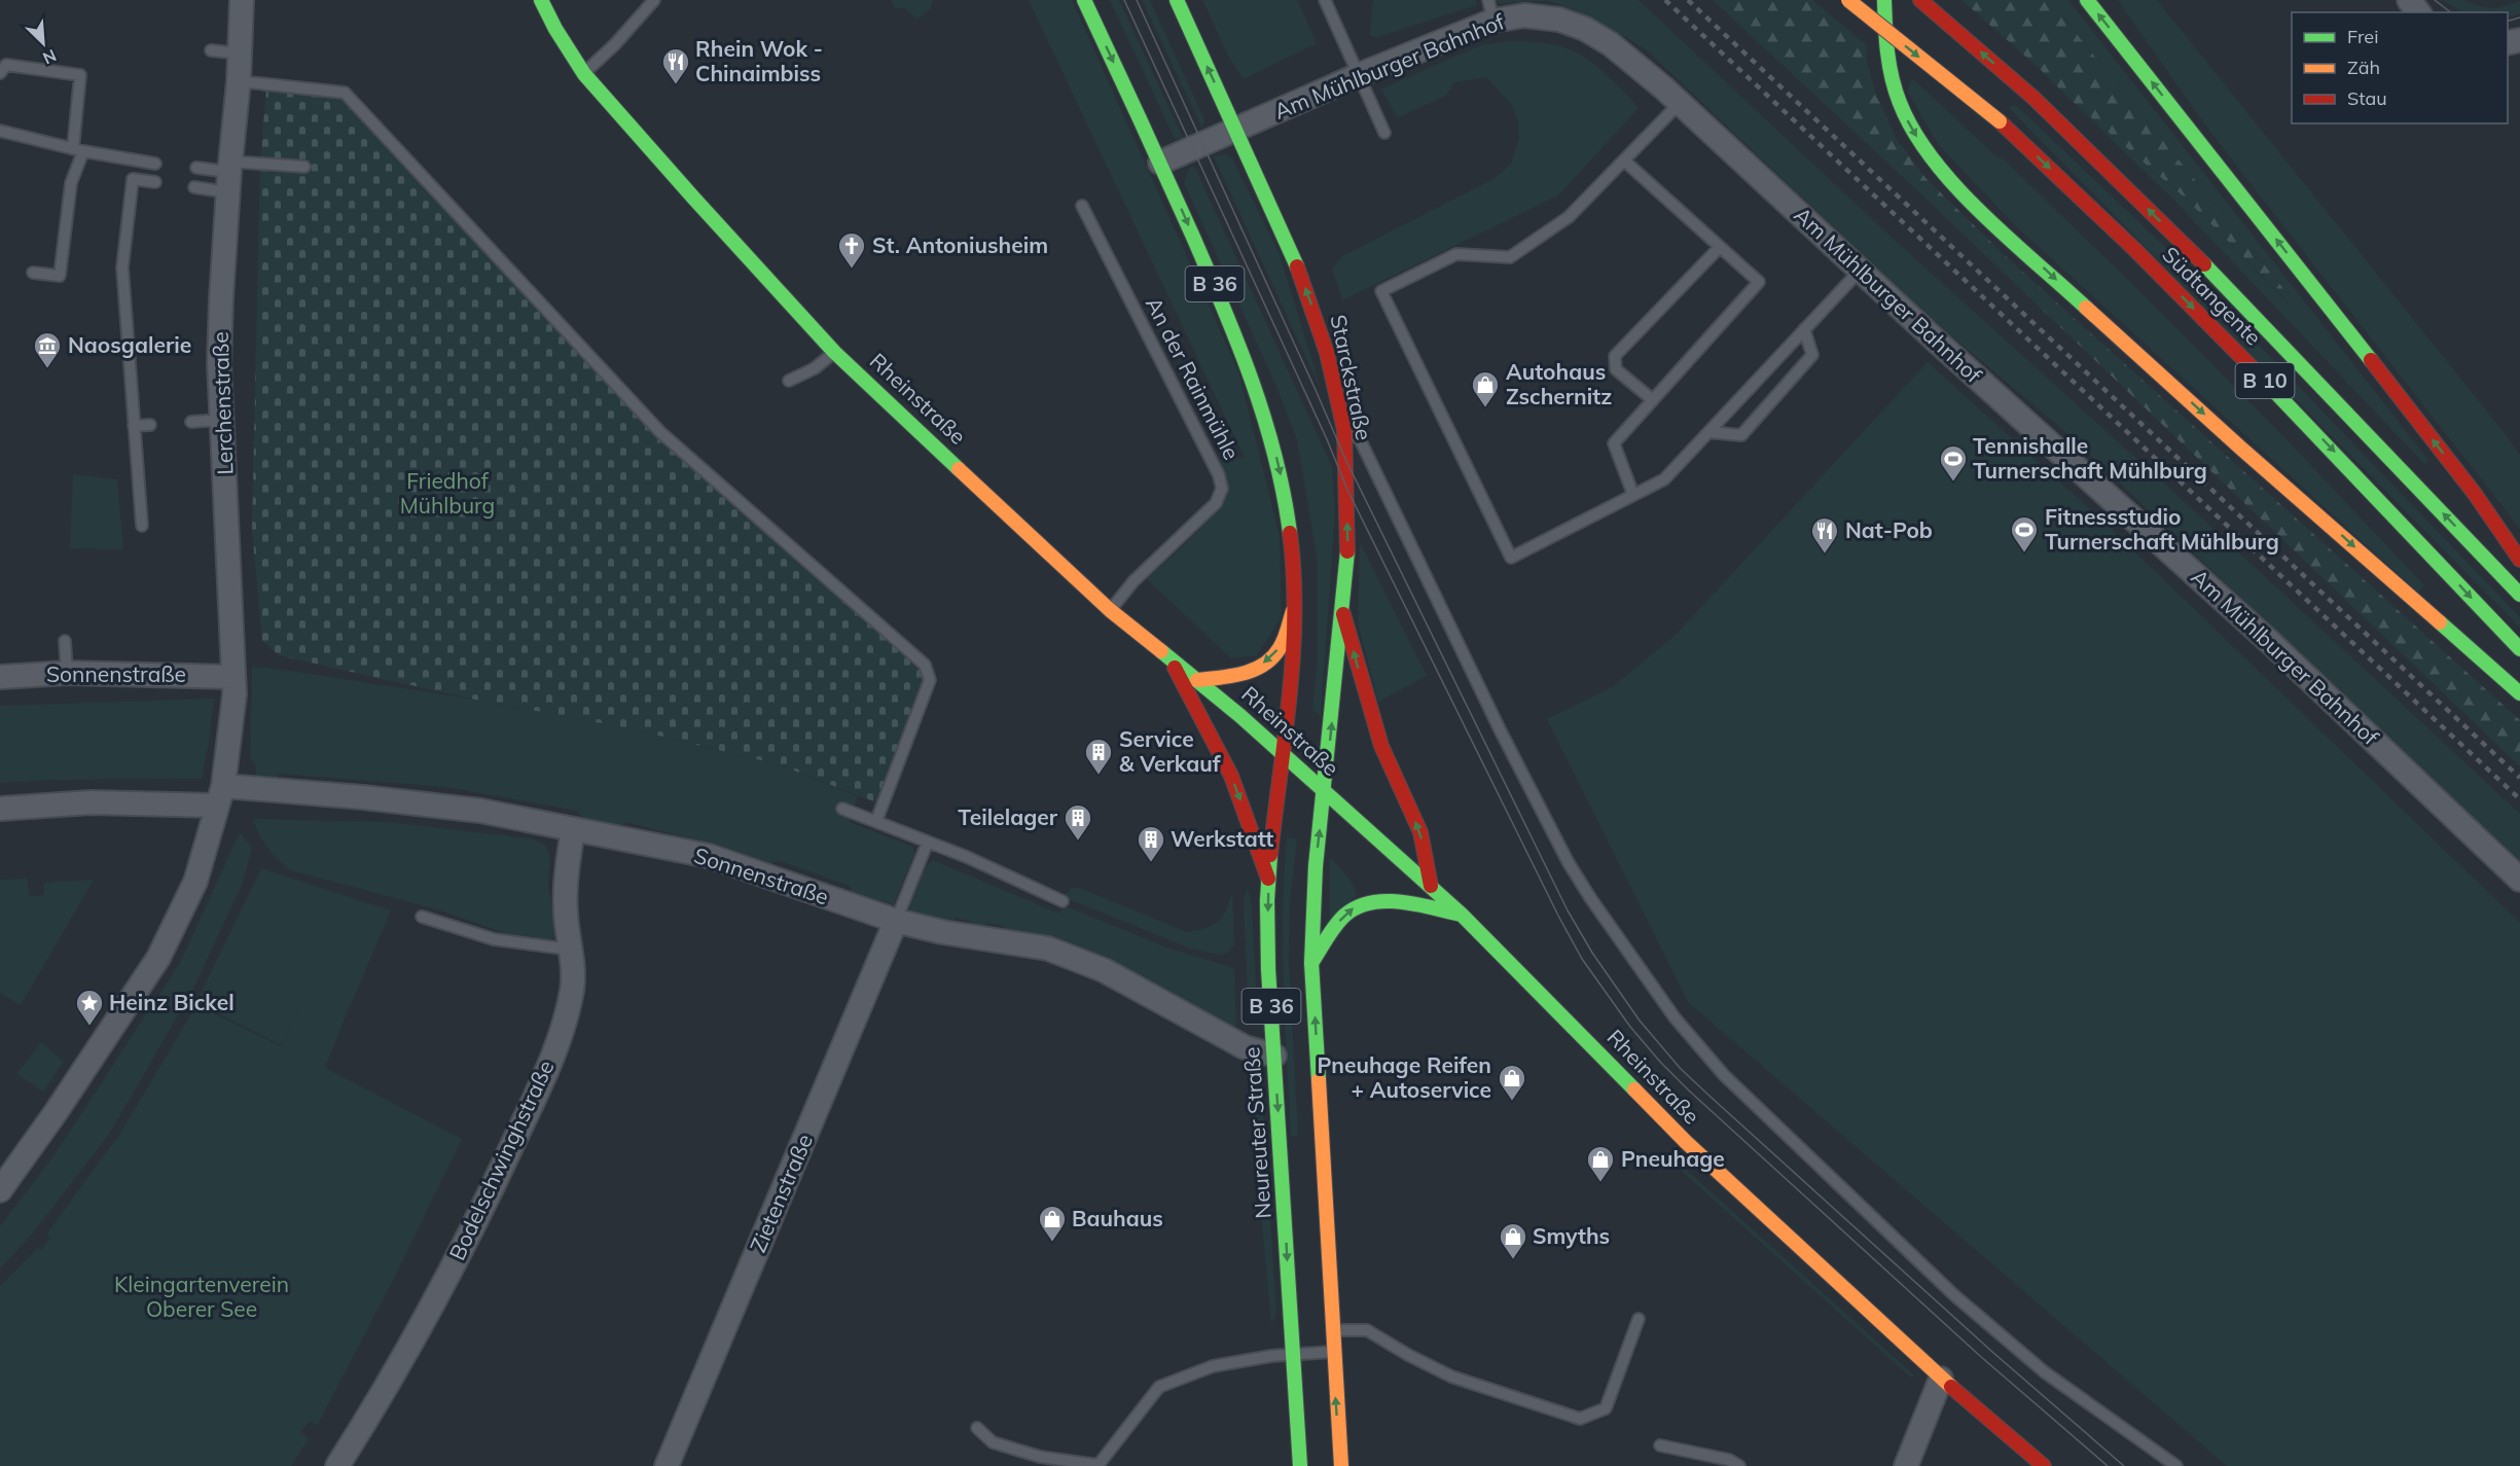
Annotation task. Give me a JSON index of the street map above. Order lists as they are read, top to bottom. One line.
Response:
{"streets":{"main road":["B 36","Südtangente","Starckstraße","B 10","Rheinstraße","Neureuter Straße"],"street":["Am Mühlburger Bahnhof","Lerchenstraße","Sonnenstraße","Bodelschwinghstraße","Zietenstraße"],"lane":["An der Rainmühle"]},"crossings":[["Am Mühlburger Bahnhof","B 36"],["Am Mühlburger Bahnhof","Starckstraße"],["B 36","Neureuter Straße"],["Starckstraße","Rheinstraße"],["An der Rainmühle","Rheinstraße"],["Rheinstraße","Neureuter Straße"],["Lerchenstraße","Sonnenstraße"],["Sonnenstraße","Neureuter Straße"],["Sonnenstraße","Bodelschwinghstraße"],["Sonnenstraße","Zietenstraße"]],"parks":["Friedhof Mühlburg","Kleingartenverein Oberer See"],"places":{"restaurant":["Rhein Wok - Chinaimbiss","Nat-Pob"],"church":["St. Antoniusheim"],"museum":["Naosgalerie"],"shop":["Autohaus Zschernitz","Pneuhage Reifen + Autoservice","Pneuhage","Bauhaus","Smyths"],"sports":["Tennishalle Turnerschaft Mühlburg","Fitnessstudio Turnerschaft Mühlburg"],"building":["Service & Verkauf","Teilelager","Werkstatt"],"place":["Heinz Bickel"]},"legend":["Frei","Zäh","Stau"],"north":"bottom right"}
